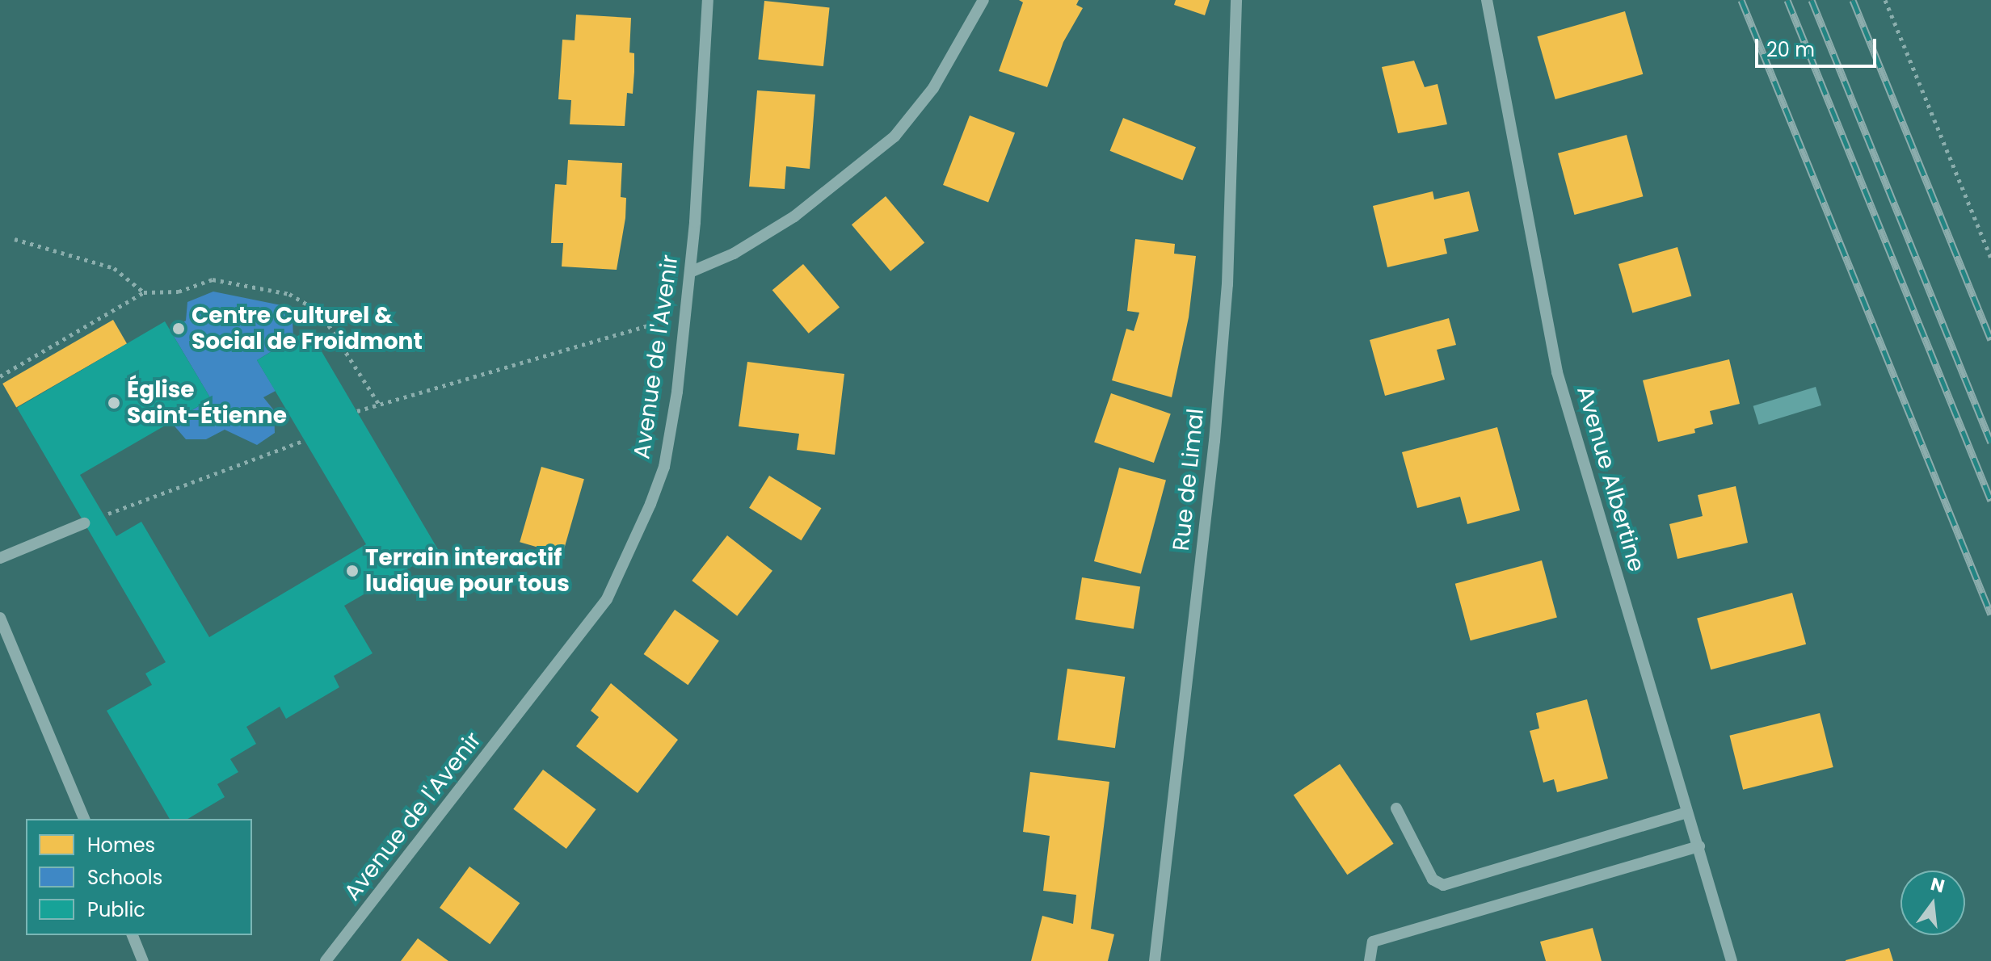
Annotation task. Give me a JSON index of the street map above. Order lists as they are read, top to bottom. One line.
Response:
{"streets":{"street":["Avenue de l'Avenir","Avenue Albertine","Rue de Limal"]},"places":["Centre Culturel & Social de Froidmont","Église Saint-Étienne","Terrain interactif ludique pour tous"],"legend":["Homes","Schools","Public"],"scale_bar":"20 m","north":"top"}
